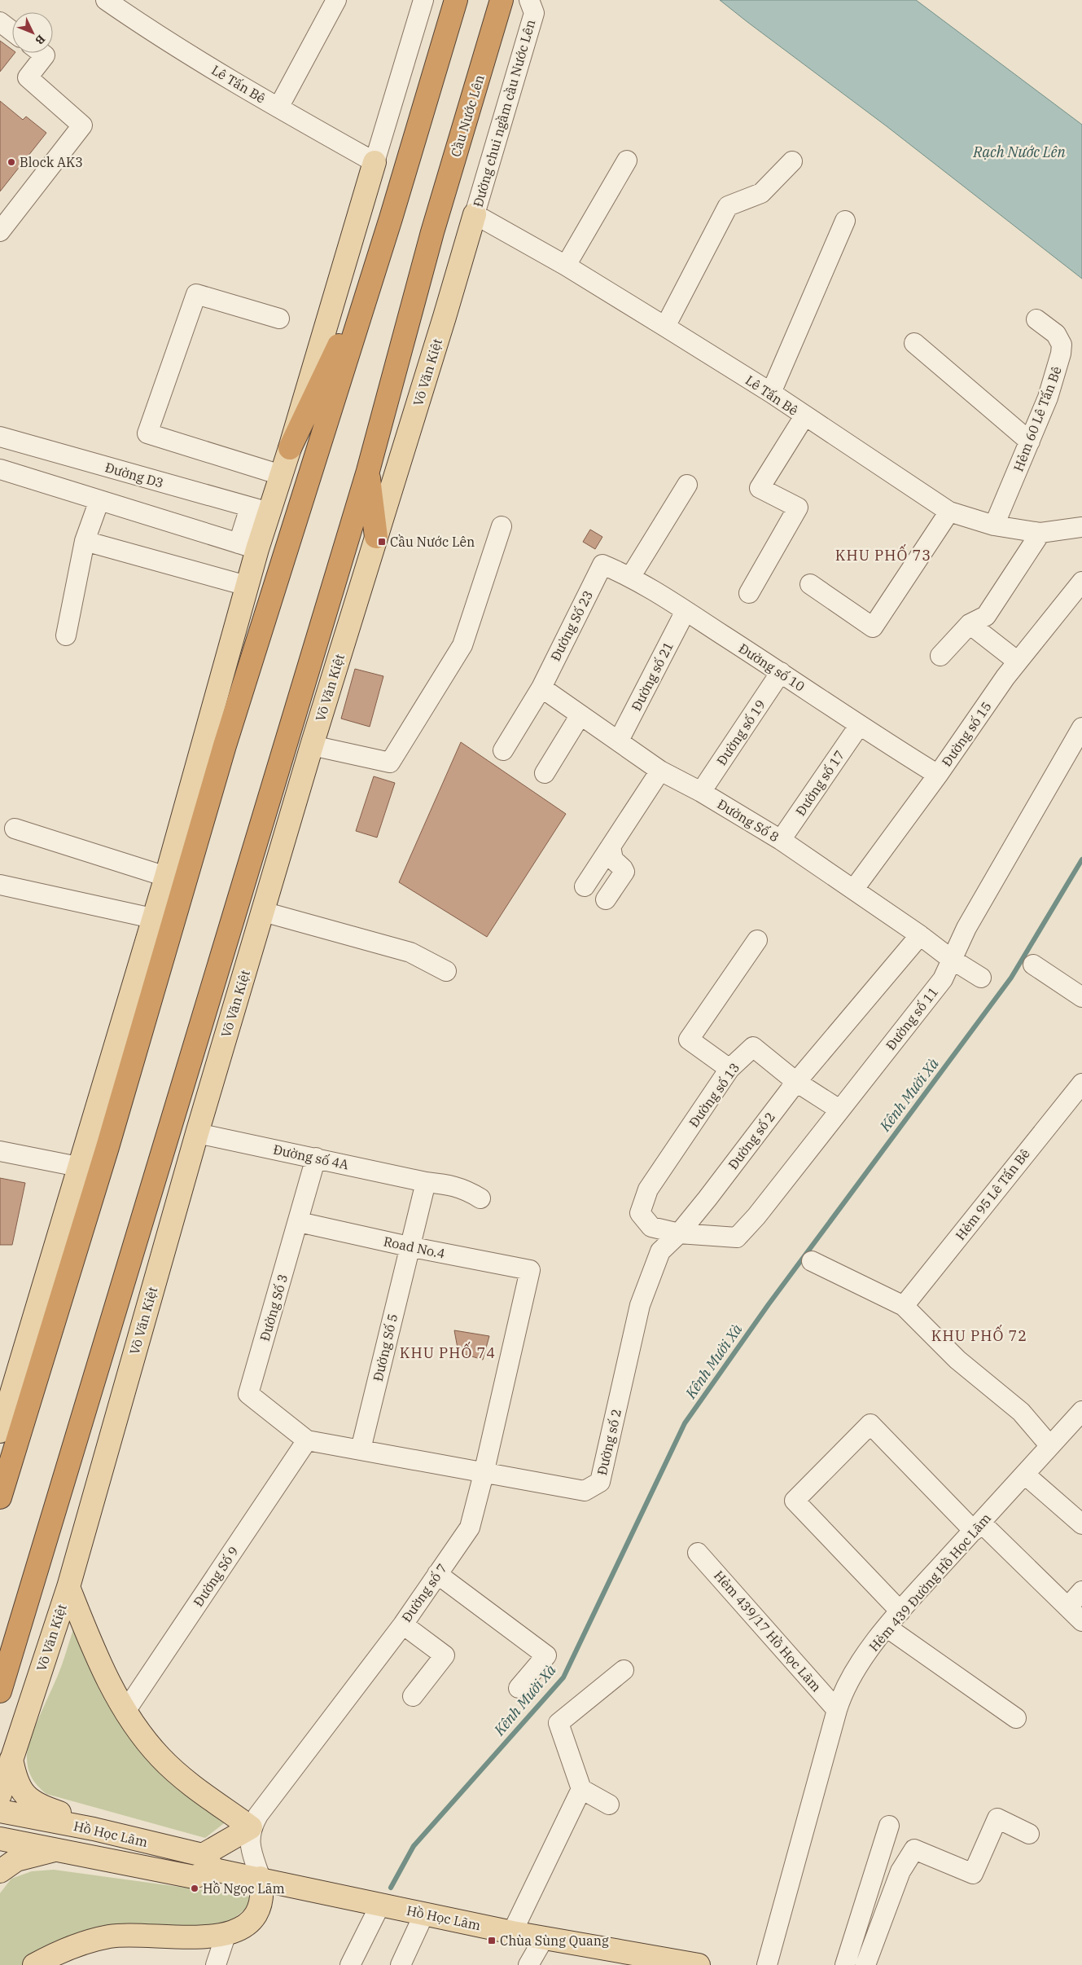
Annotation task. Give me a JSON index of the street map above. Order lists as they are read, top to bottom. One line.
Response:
{"streets":{"highway":["Cầu Nước Lên","Võ Văn Kiệt"],"main road":["Hồ Học Lãm"],"street":["Lê Tấn Bê","Đường chui ngầm cầu Nước Lên","Hẻm 60 Lê Tấn Bê","Đường D3","Đường Số 23","Đường số 10","Đường số 21","Đường số 19","Đường số 15","Đường số 17","Đường Số 8","Đường số 11","Đường số 13","Đường số 2","Đường số 4A","Hẻm 95 Lê Tấn Bê","Road No.4","Đường Số 3","Đường Số 5","Đường Số 9","Hẻm 439 Đường Hồ Học Lãm","Đường số 7","Hẻm 439/17 Hồ Học Lãm"]},"crossings":[["Lê Tấn Bê","Đường chui ngầm cầu Nước Lên"],["Lê Tấn Bê","Võ Văn Kiệt"],["Lê Tấn Bê","Hẻm 60 Lê Tấn Bê"],["Đường chui ngầm cầu Nước Lên","Võ Văn Kiệt"],["Cầu Nước Lên","Võ Văn Kiệt"],["Võ Văn Kiệt","Đường số 4A"],["Đường Số 23","Đường số 10"],["Đường Số 23","Đường Số 8"],["Đường số 10","Đường số 21"],["Đường số 10","Đường số 19"],["Đường số 10","Đường số 15"],["Đường số 10","Đường số 17"],["Đường số 21","Đường Số 8"],["Đường số 19","Đường Số 8"],["Đường số 15","Đường Số 8"],["Đường số 17","Đường Số 8"],["Đường Số 8","Đường số 11"],["Đường số 11","Đường số 13"],["Đường số 11","Đường số 2"],["Đường số 13","Đường số 2"],["Đường số 2","Đường Số 3"],["Đường số 2","Đường Số 5"],["Đường số 2","Đường Số 9"],["Đường số 2","Đường số 7"],["Đường số 4A","Đường Số 3"],["Đường số 4A","Đường Số 5"],["Road No.4","Đường Số 3"],["Road No.4","Đường Số 5"],["Road No.4","Đường số 7"],["Hẻm 439 Đường Hồ Học Lãm","Hẻm 439/17 Hồ Học Lãm"]],"districts":["KHU PHỐ 73","KHU PHỐ 72","KHU PHỐ 74"],"water":["Rạch Nước Lên","Kênh Mười Xà"],"places":{"other":["Block AK3","Hồ Ngọc Lãm"],"transit":["Cầu Nước Lên","Chùa Sùng Quang"]},"north":"bottom right"}
